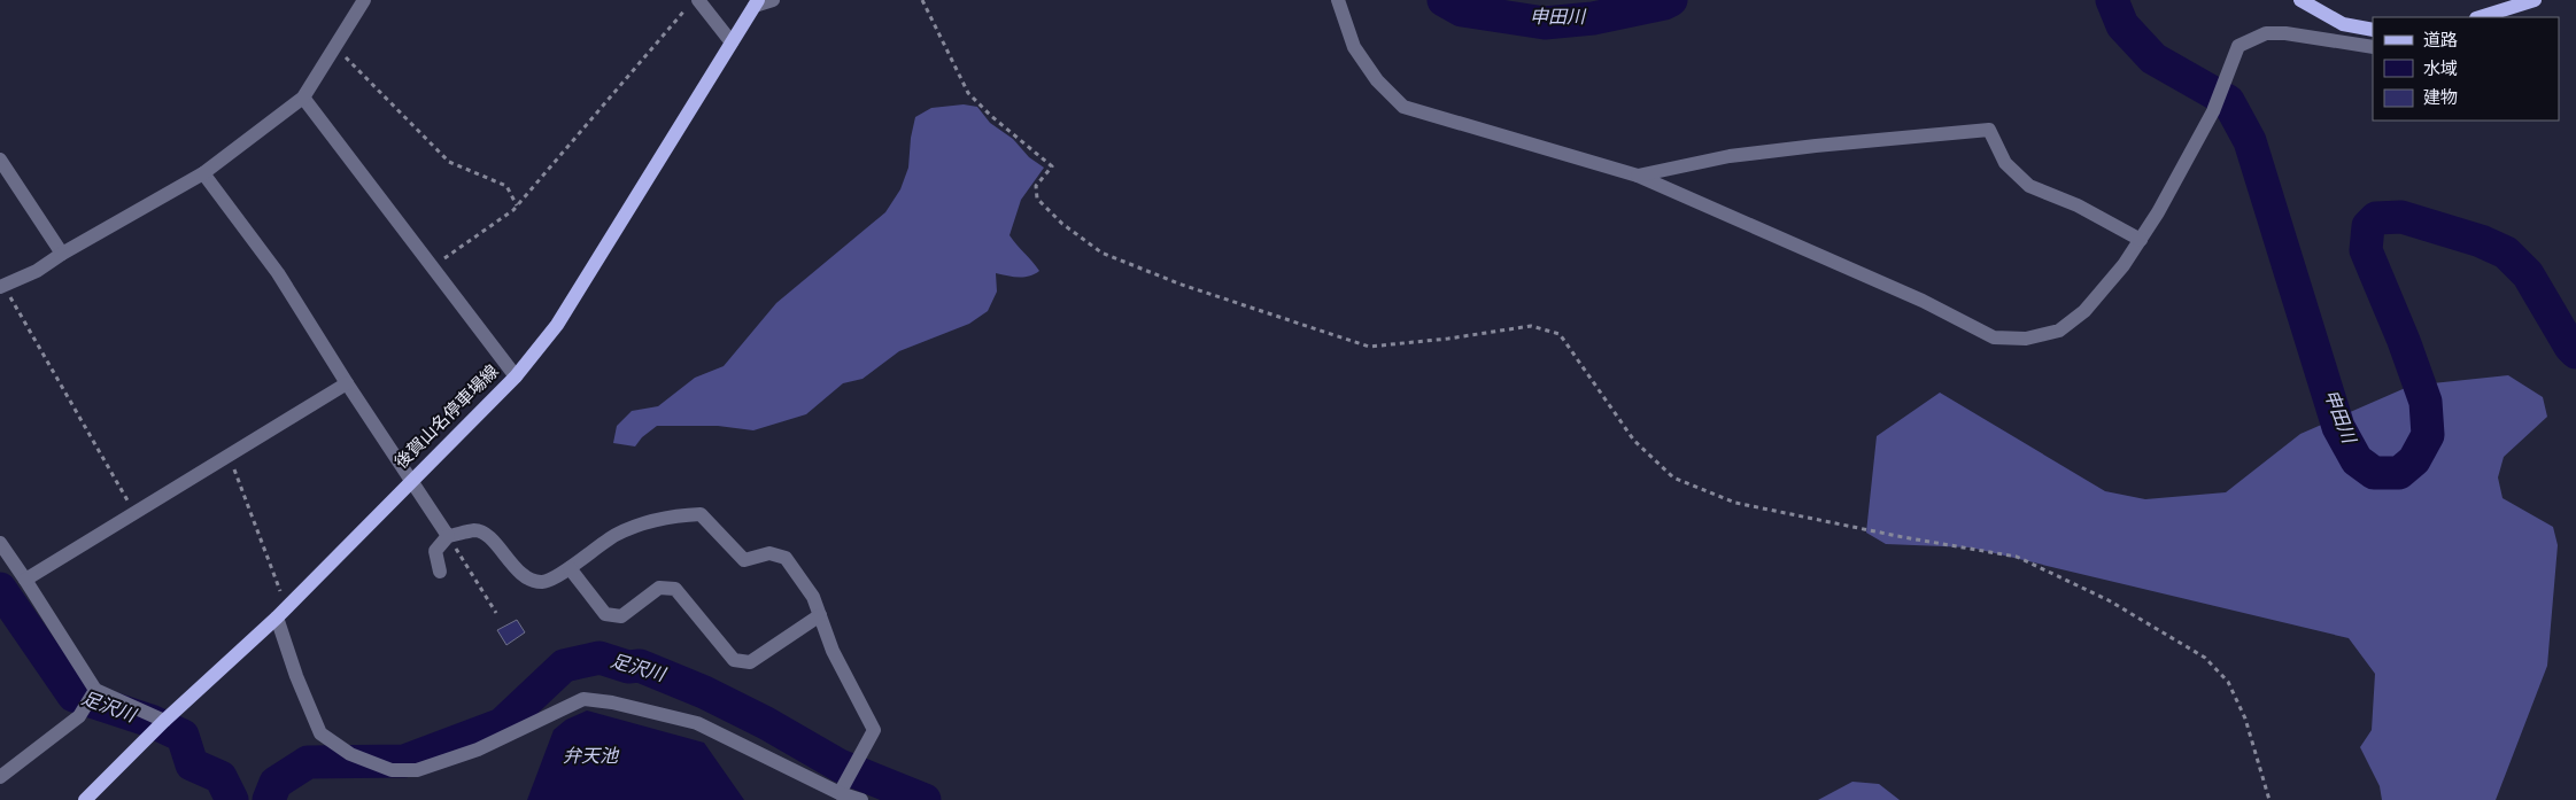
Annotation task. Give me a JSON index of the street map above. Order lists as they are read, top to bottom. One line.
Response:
{"streets":{"main road":["後賀山名停車場線"]},"water":["申田川","足沢川","弁天池"],"legend":["道路","水域","建物"]}
